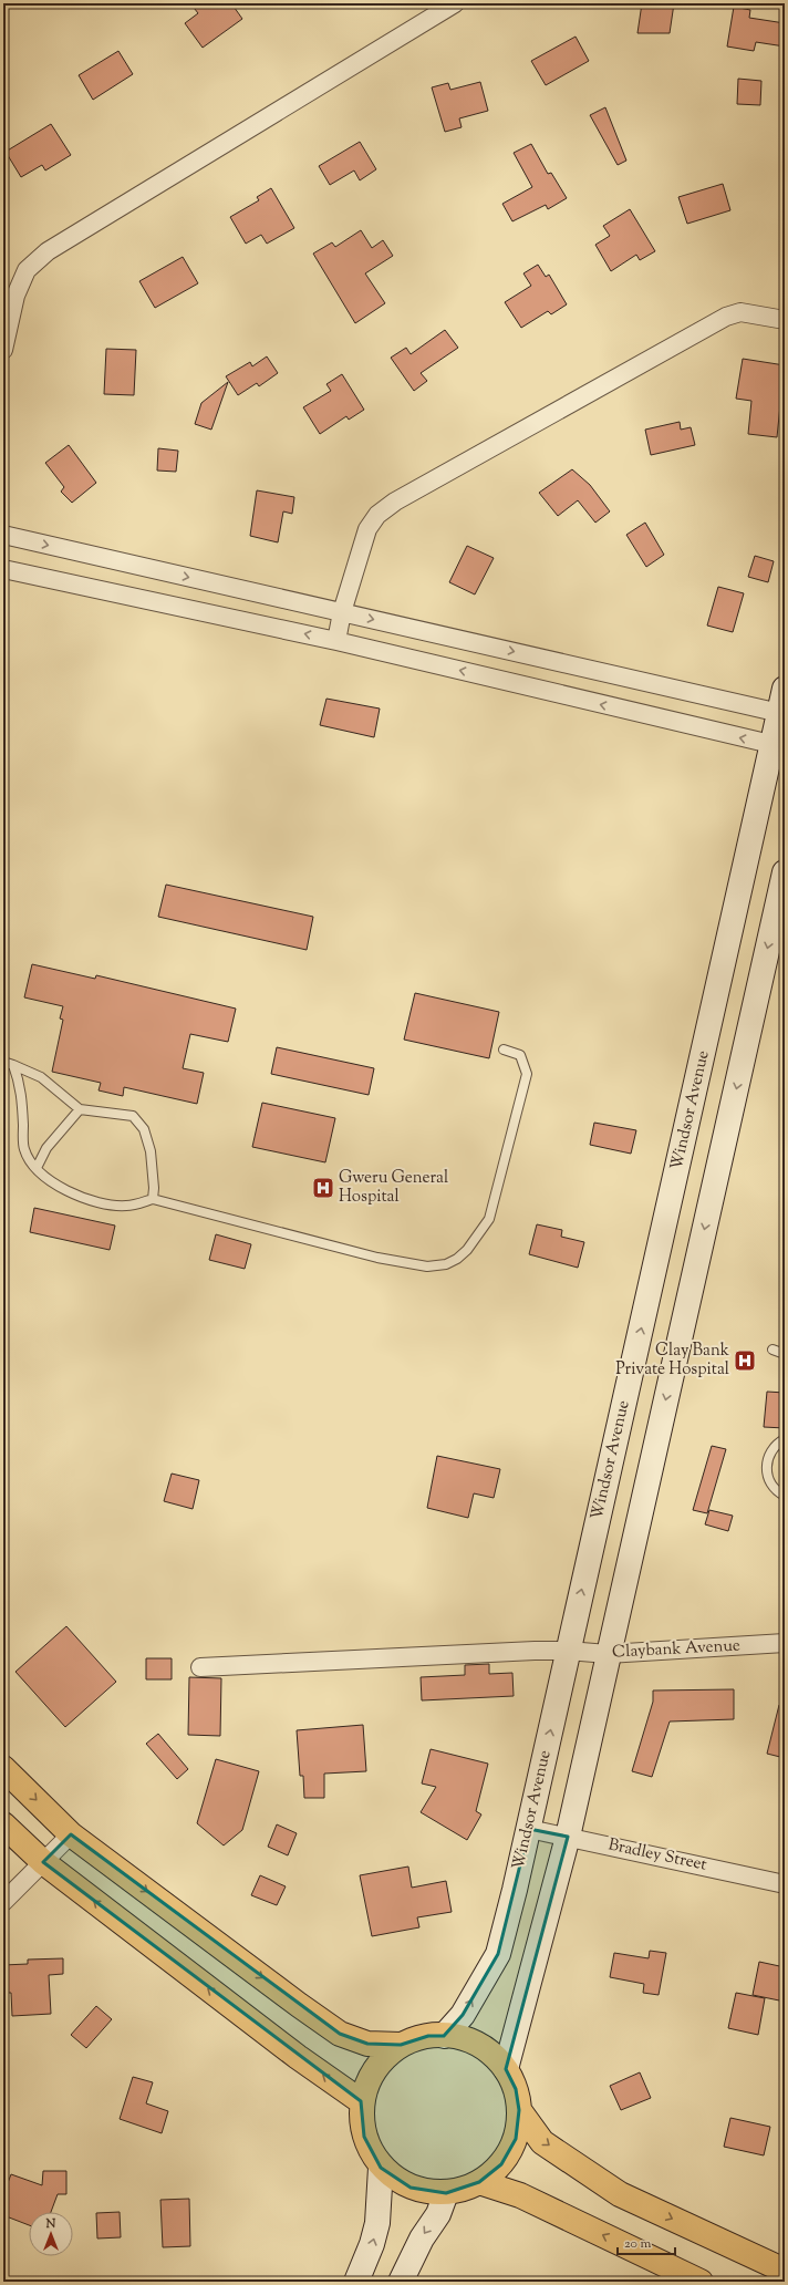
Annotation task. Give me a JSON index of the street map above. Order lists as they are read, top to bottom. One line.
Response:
{"streets":{"main road":["Windsor Avenue"],"street":["Claybank Avenue","Bradley Street"]},"crossings":[["Windsor Avenue","Claybank Avenue"],["Windsor Avenue","Bradley Street"]],"places":{"hospital":["Gweru General Hospital","Clay Bank Private Hospital"]},"scale_bar":"20 m","north":"top"}
